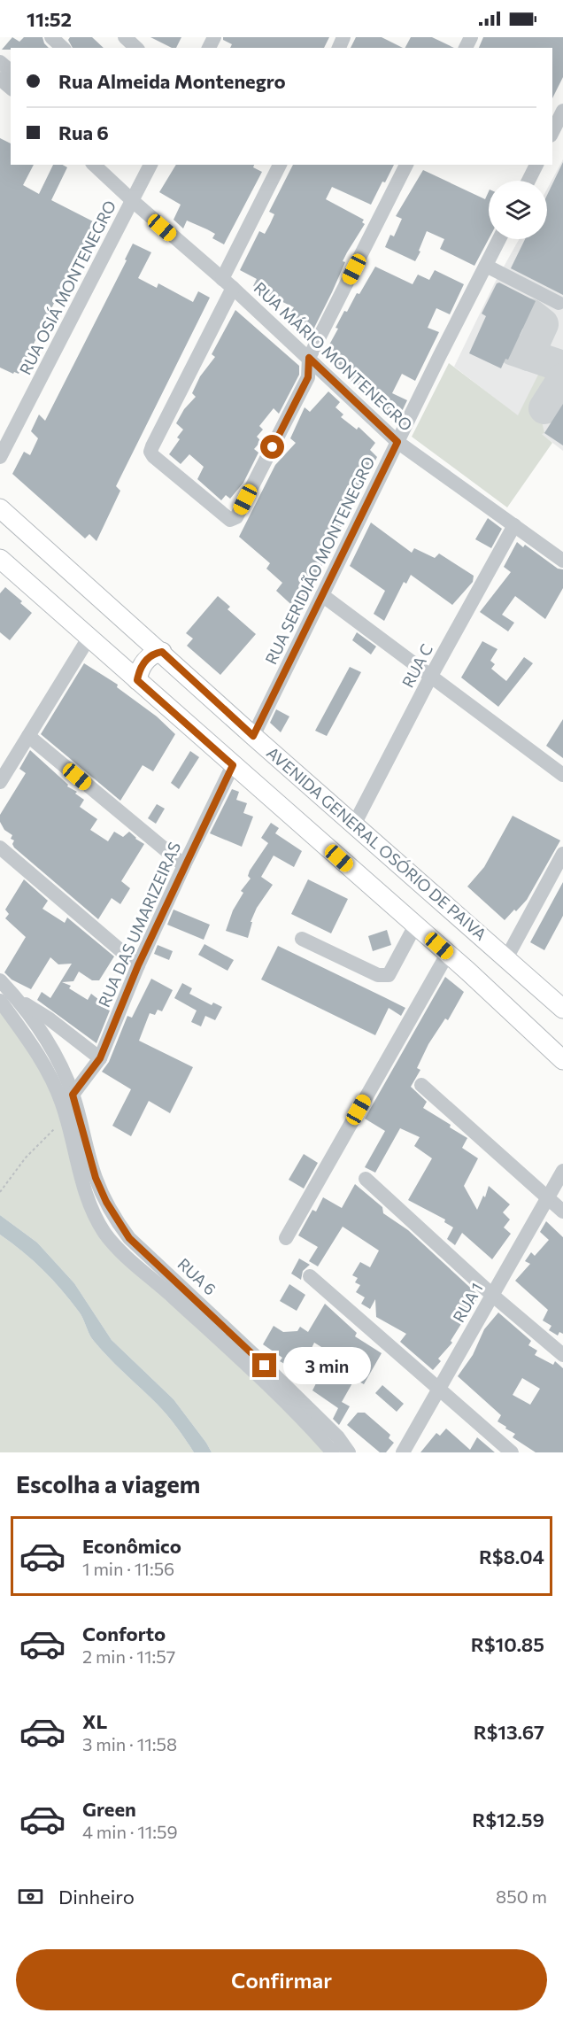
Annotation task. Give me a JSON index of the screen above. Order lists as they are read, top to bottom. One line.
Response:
{"streets":{"main road":["AVENIDA GENERAL OSÓRIO DE PAIVA"],"street":["RUA OSIÁ MONTENEGRO","RUA MÁRIO MONTENEGRO","RUA SERIDIÃO MONTENEGRO","RUA C","RUA DAS UMARIZEIRAS","RUA 6","RUA 1"]},"crossings":[["RUA OSIÁ MONTENEGRO","RUA MÁRIO MONTENEGRO"],["RUA MÁRIO MONTENEGRO","RUA SERIDIÃO MONTENEGRO"],["RUA MÁRIO MONTENEGRO","RUA C"],["RUA SERIDIÃO MONTENEGRO","AVENIDA GENERAL OSÓRIO DE PAIVA"],["RUA C","AVENIDA GENERAL OSÓRIO DE PAIVA"],["RUA DAS UMARIZEIRAS","RUA 6"]],"page":{"status":"11:52","banner":["Rua Almeida Montenegro","Rua 6"],"bubble":"3 min","heading":"Escolha a viagem","list":[{"name":"Econômico","note":"1 min · 11:56","value":"R$8.04"},{"name":"Conforto","note":"2 min · 11:57","value":"R$10.85"},{"name":"XL","note":"3 min · 11:58","value":"R$13.67"},{"name":"Green","note":"4 min · 11:59","value":"R$12.59"}],"pay":["Dinheiro","850 m"],"buttons":"Confirmar"}}
